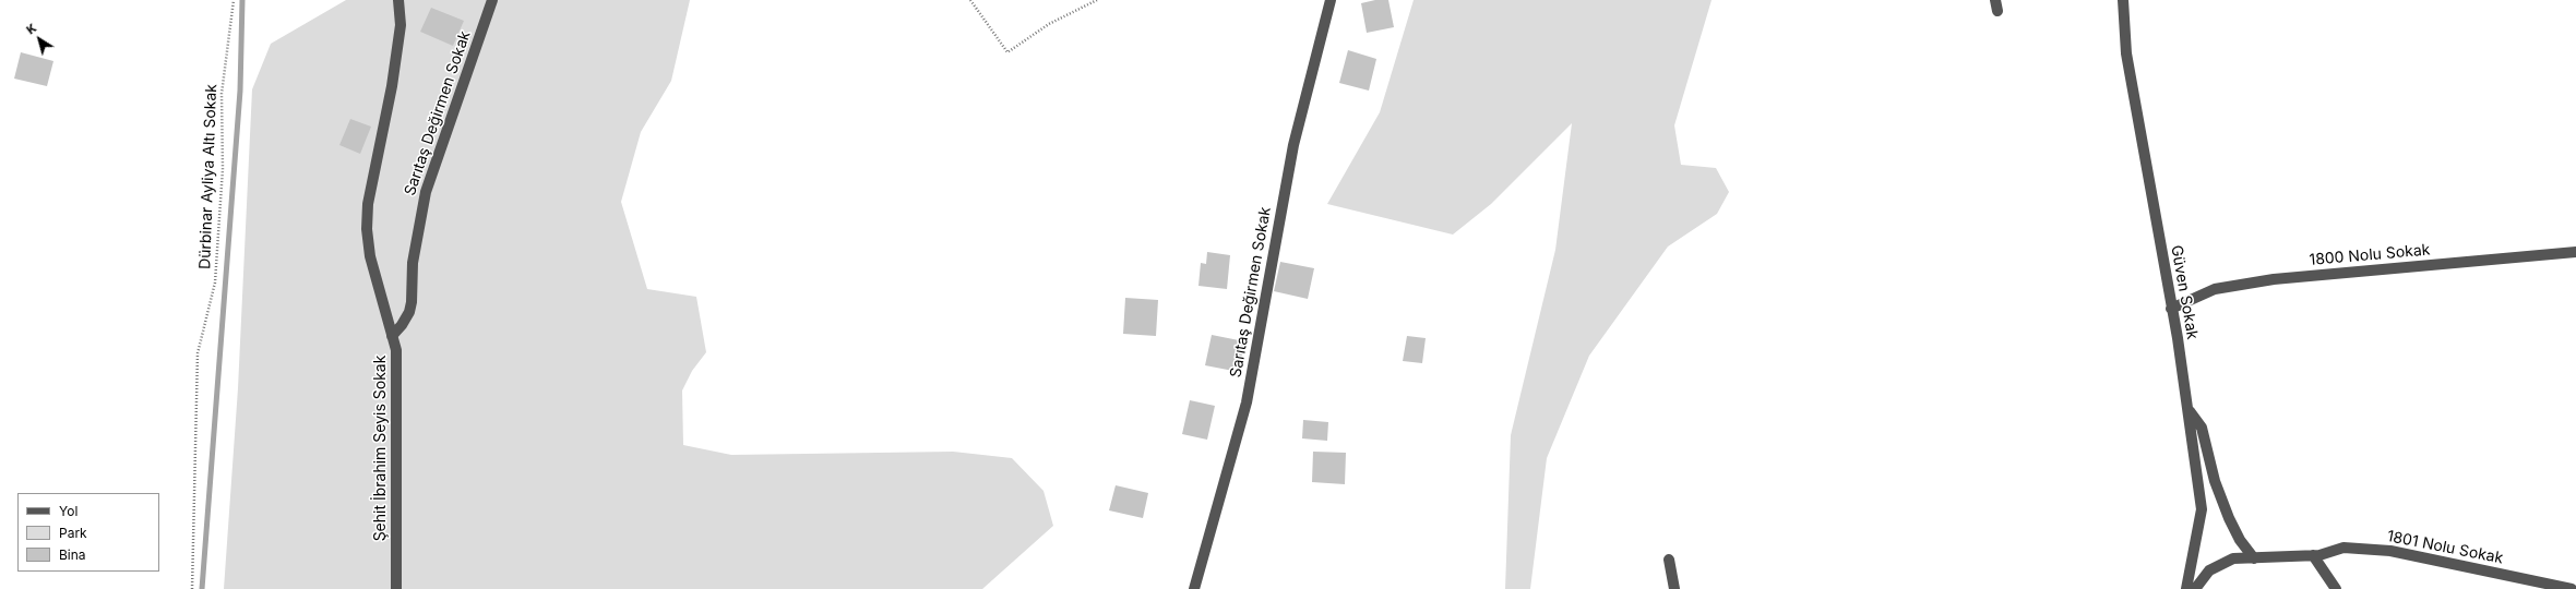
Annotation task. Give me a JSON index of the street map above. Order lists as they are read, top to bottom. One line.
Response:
{"streets":{"street":["Sarıtaş Değirmen Sokak","1800 Nolu Sokak","Güven Sokak","Şehit İbrahim Seyis Sokak","1801 Nolu Sokak"],"path":["Dürbinar Ayliya Altı Sokak"]},"crossings":[["Sarıtaş Değirmen Sokak","Şehit İbrahim Seyis Sokak"],["1800 Nolu Sokak","Güven Sokak"]],"legend":["Yol","Park","Bina"],"north":"top left"}
